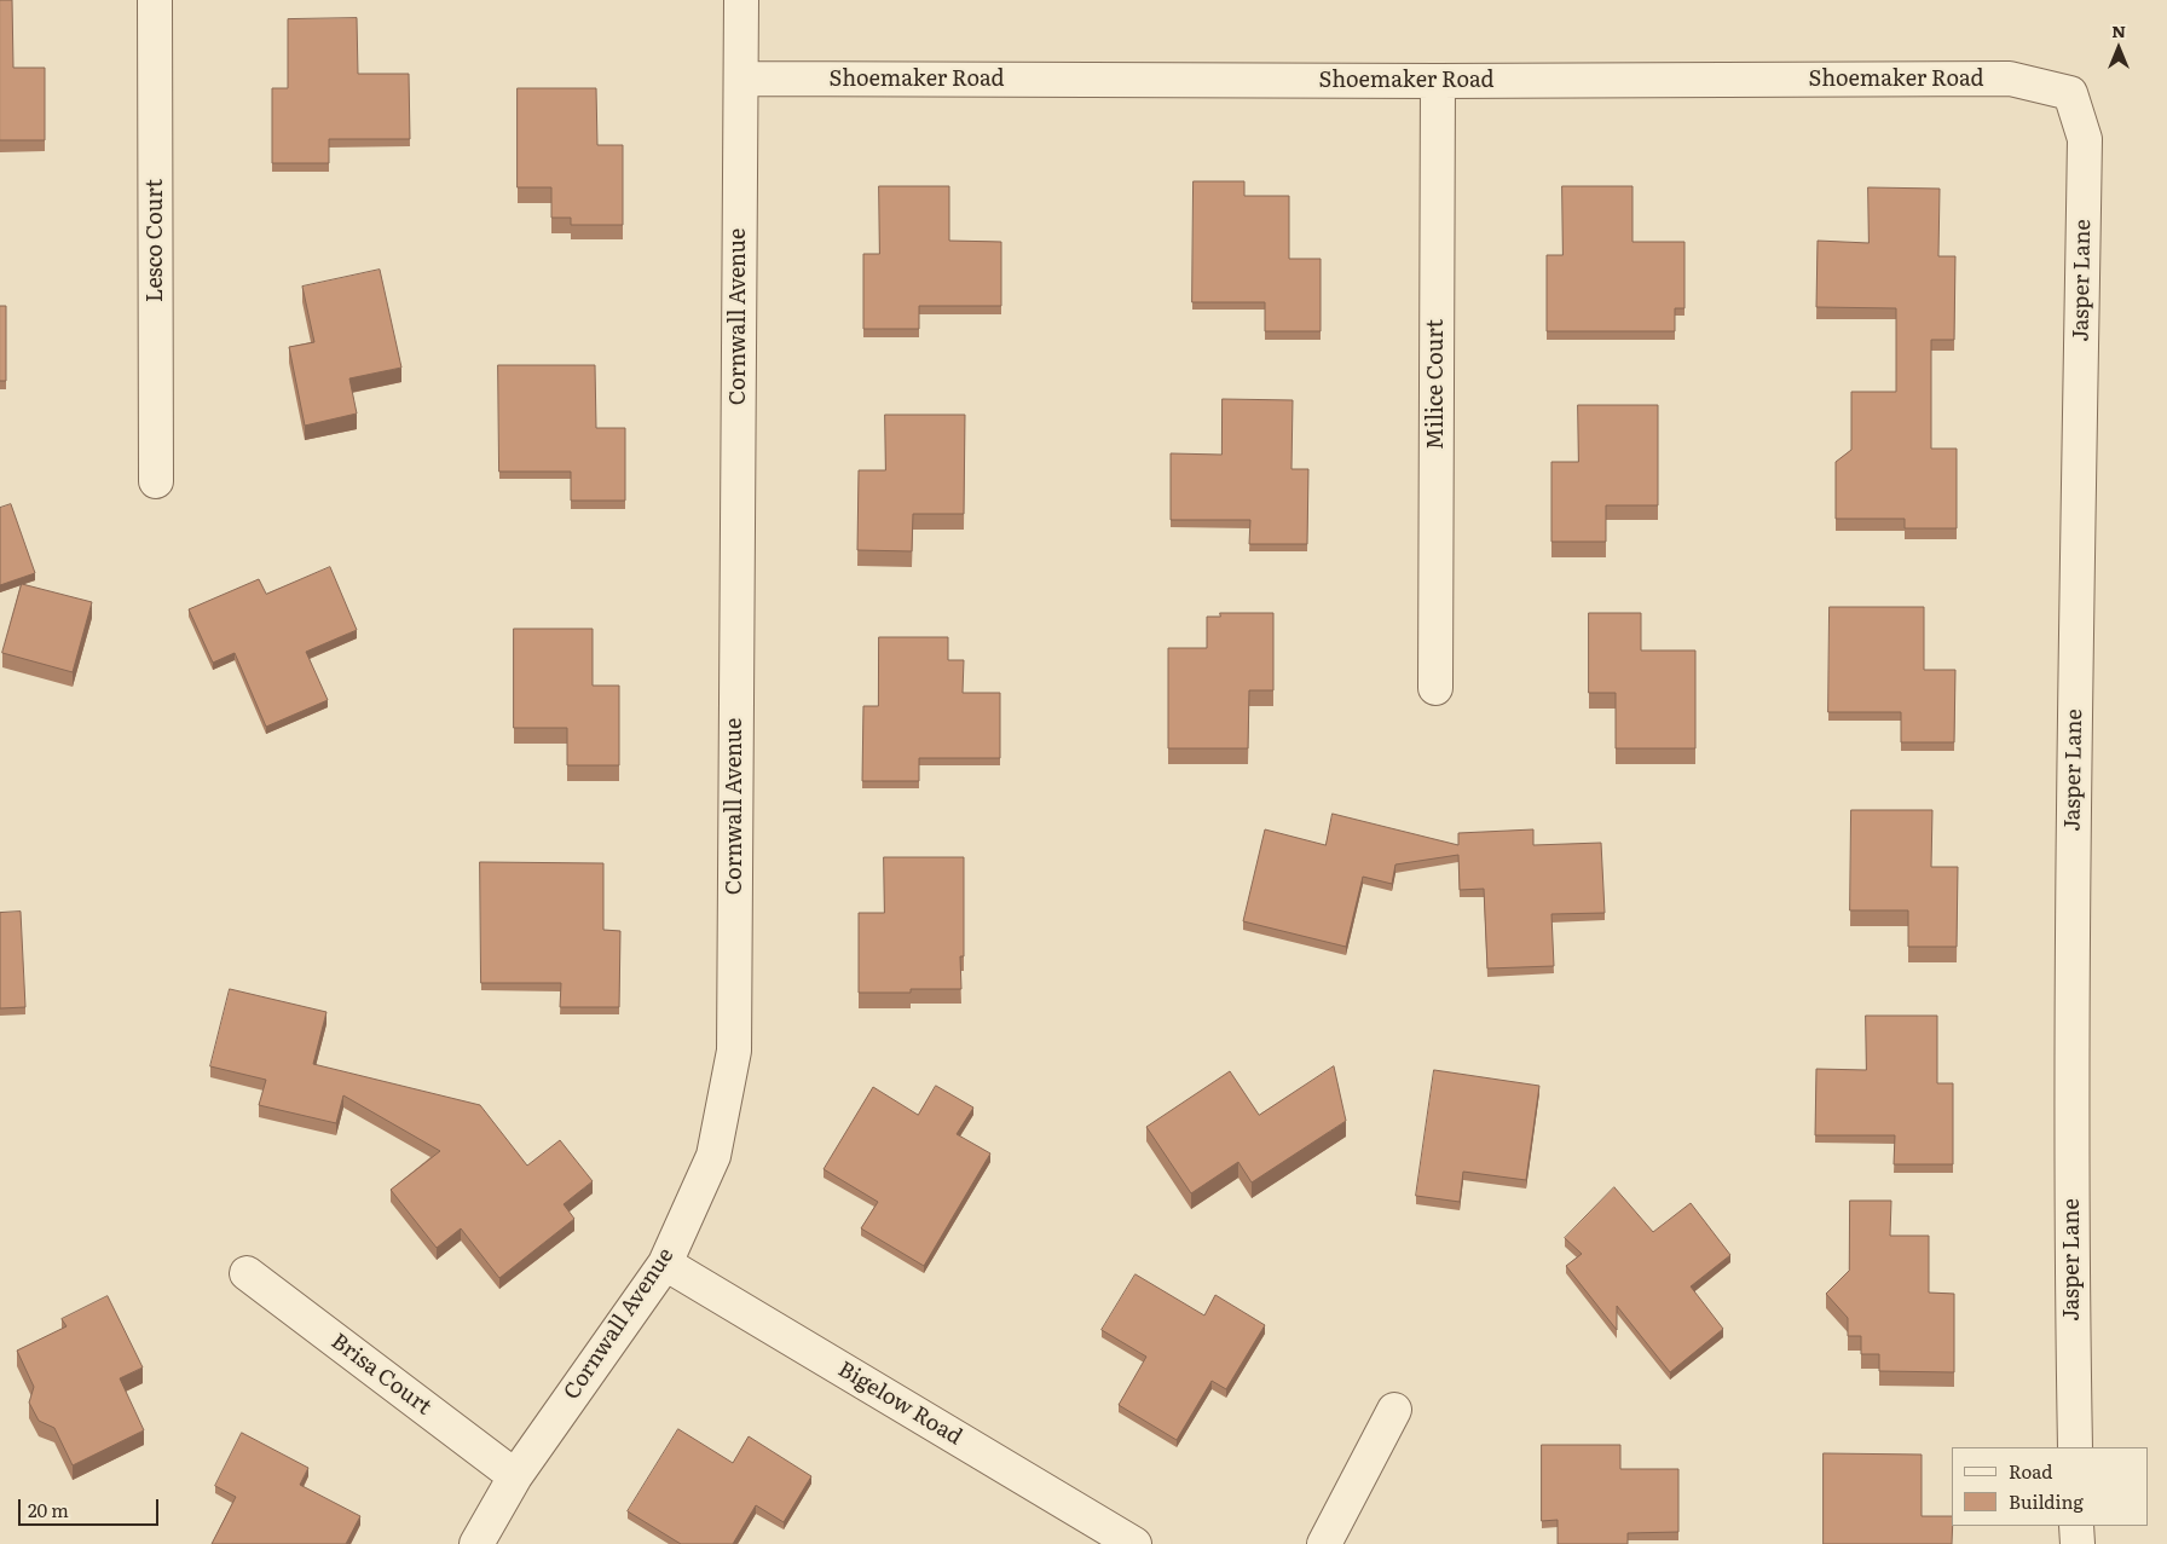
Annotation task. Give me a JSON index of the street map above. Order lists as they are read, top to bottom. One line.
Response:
{"streets":{"street":["Shoemaker Road","Lesco Court","Jasper Lane","Cornwall Avenue","Milice Court","Brisa Court","Bigelow Road"]},"crossings":[["Shoemaker Road","Jasper Lane"],["Shoemaker Road","Cornwall Avenue"],["Shoemaker Road","Milice Court"],["Cornwall Avenue","Brisa Court"],["Cornwall Avenue","Bigelow Road"]],"legend":["Road","Building"],"scale_bar":"20 m","north":"top"}
